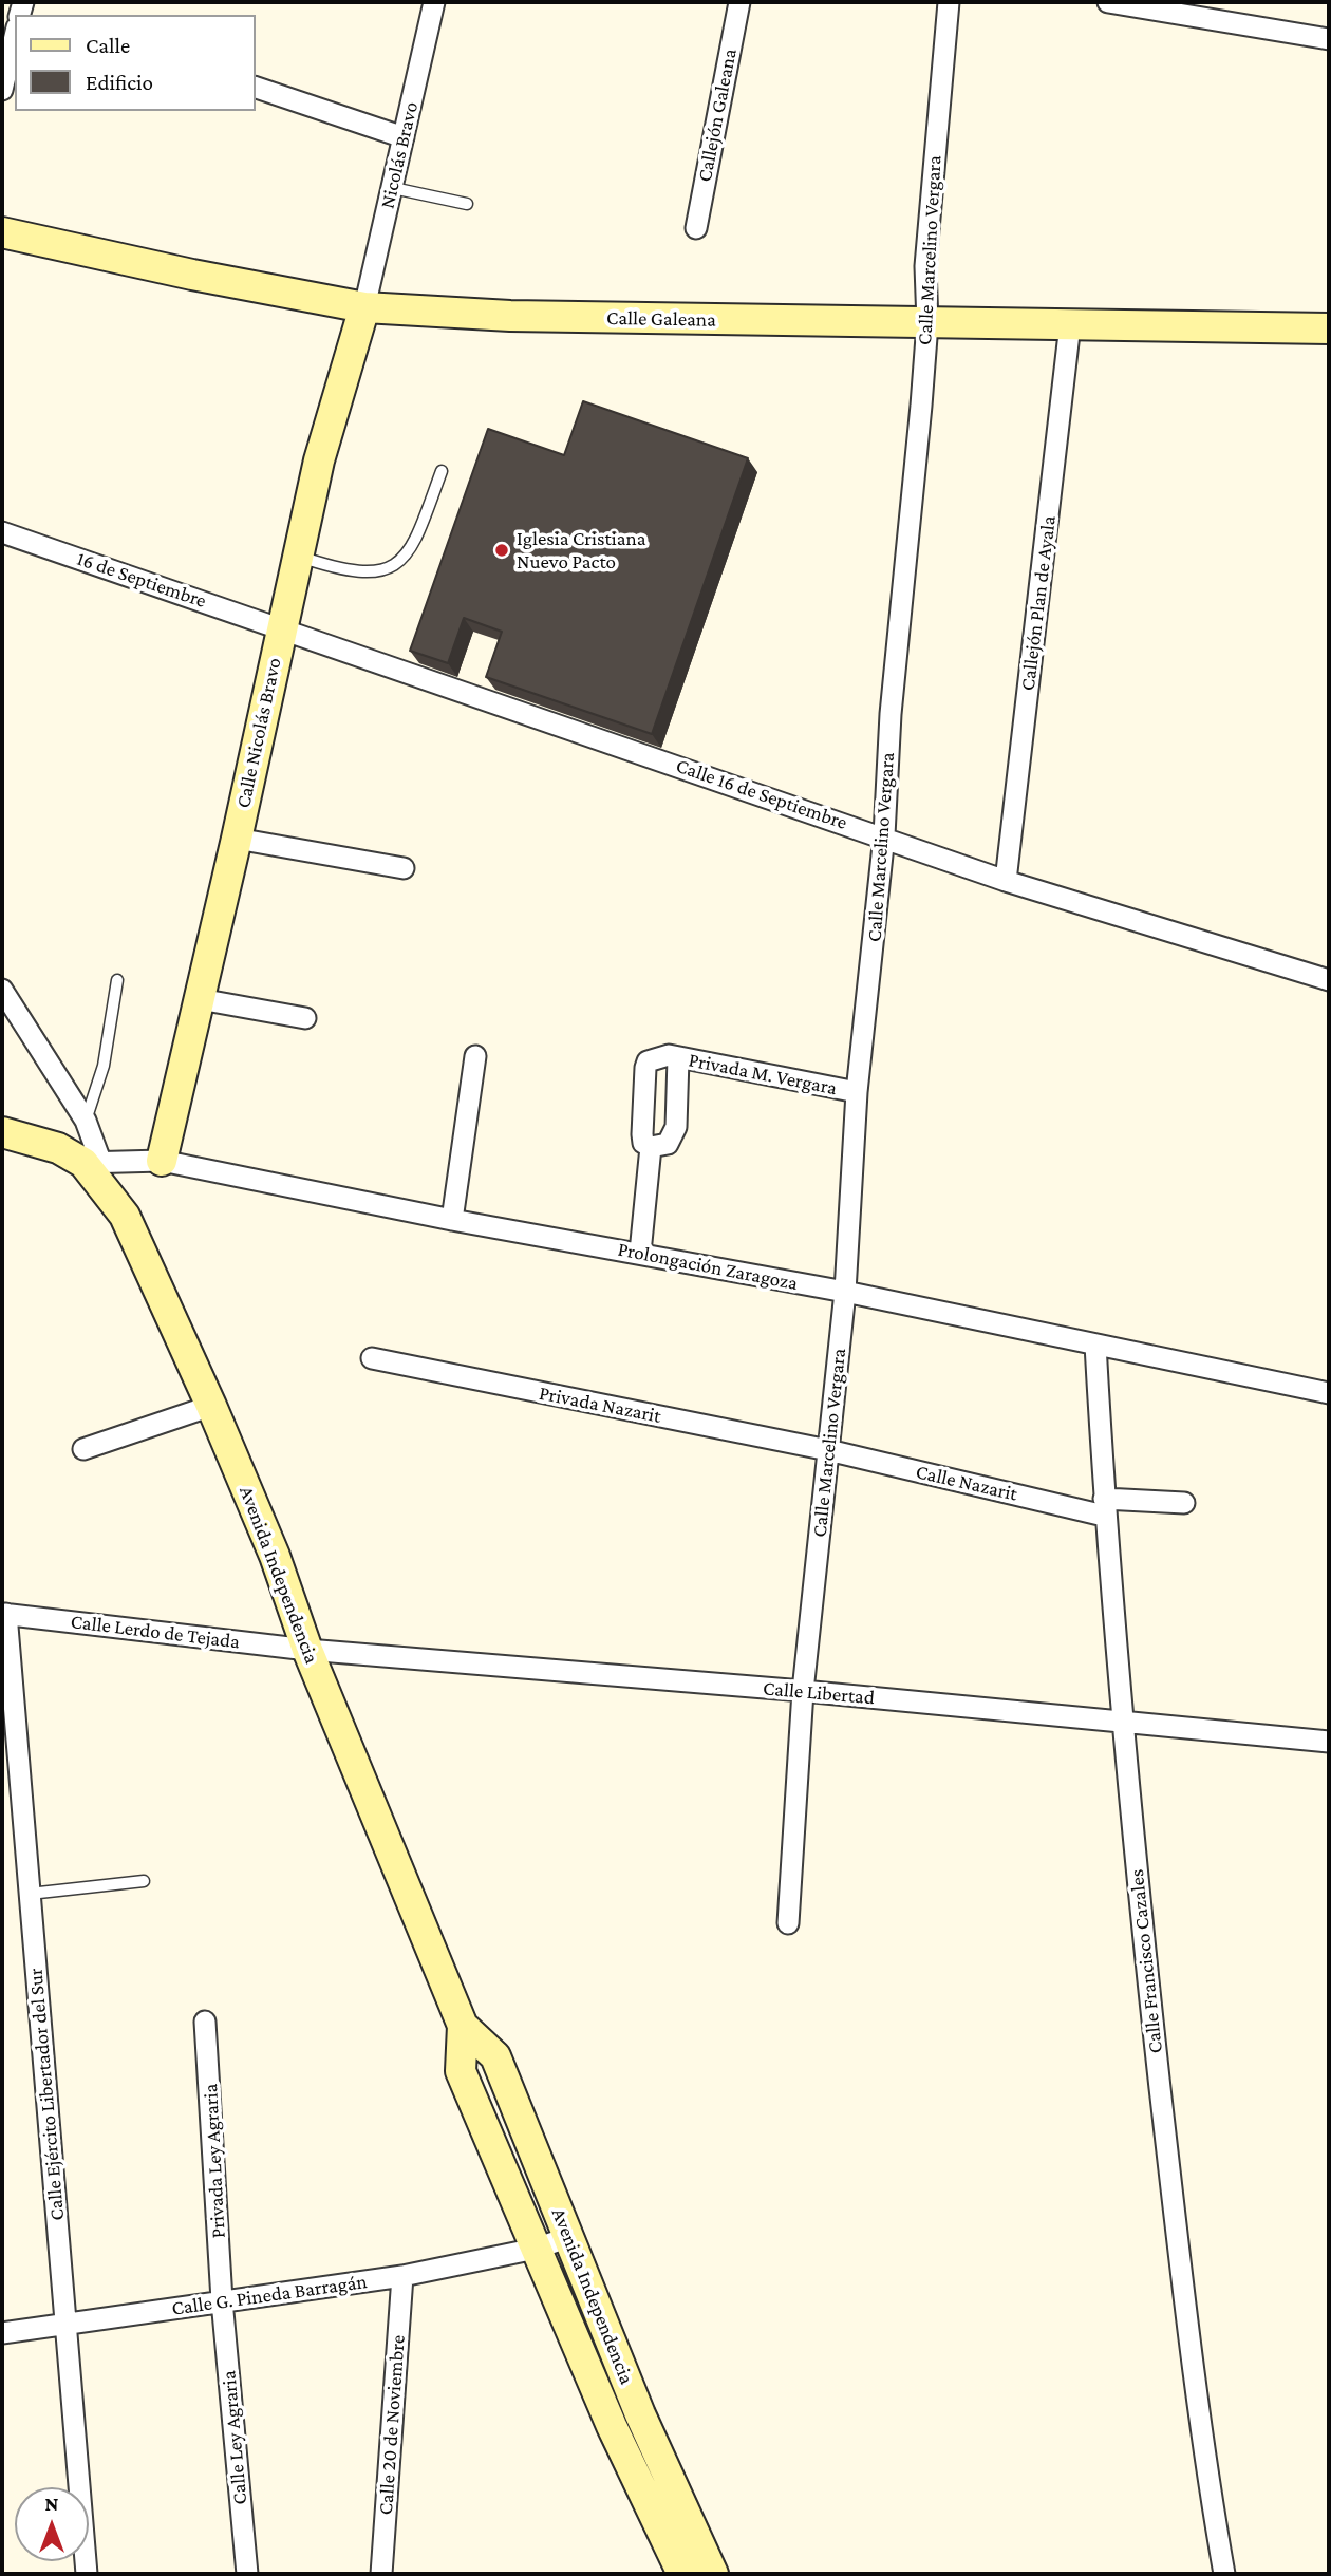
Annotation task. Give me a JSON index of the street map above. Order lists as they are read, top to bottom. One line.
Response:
{"streets":{"main road":["Calle Galeana","Calle Nicolás Bravo","Avenida Independencia"],"street":["Callejón Galeana","Nicolás Bravo","Calle Marcelino Vergara","16 de Septiembre","Callejón Plan de Ayala","Calle 16 de Septiembre","Privada M. Vergara","Prolongación Zaragoza","Privada Nazarit","Calle Nazarit","Calle Lerdo de Tejada","Calle Libertad","Calle Francisco Cazales","Calle Ejército Libertador del Sur","Privada Ley Agraria","Calle G. Pineda Barragán","Calle 20 de Noviembre","Calle Ley Agraria"]},"crossings":[["Nicolás Bravo","Calle Galeana"],["Nicolás Bravo","Calle Nicolás Bravo"],["Calle Marcelino Vergara","Calle Galeana"],["Calle Marcelino Vergara","Calle 16 de Septiembre"],["Calle Marcelino Vergara","Privada M. Vergara"],["Calle Marcelino Vergara","Prolongación Zaragoza"],["Calle Marcelino Vergara","Privada Nazarit"],["Calle Marcelino Vergara","Calle Nazarit"],["Calle Marcelino Vergara","Calle Libertad"],["Calle Galeana","Callejón Plan de Ayala"],["Calle Galeana","Calle Nicolás Bravo"],["16 de Septiembre","Calle Nicolás Bravo"],["16 de Septiembre","Calle 16 de Septiembre"],["Callejón Plan de Ayala","Calle 16 de Septiembre"],["Calle Nicolás Bravo","Calle 16 de Septiembre"],["Calle Nicolás Bravo","Prolongación Zaragoza"],["Prolongación Zaragoza","Avenida Independencia"],["Prolongación Zaragoza","Calle Francisco Cazales"],["Privada Nazarit","Calle Nazarit"],["Calle Nazarit","Calle Francisco Cazales"],["Avenida Independencia","Calle Lerdo de Tejada"],["Avenida Independencia","Calle Libertad"],["Avenida Independencia","Calle G. Pineda Barragán"],["Calle Lerdo de Tejada","Calle Libertad"],["Calle Lerdo de Tejada","Calle Ejército Libertador del Sur"],["Calle Libertad","Calle Francisco Cazales"],["Calle Ejército Libertador del Sur","Calle G. Pineda Barragán"],["Privada Ley Agraria","Calle G. Pineda Barragán"],["Privada Ley Agraria","Calle Ley Agraria"],["Calle G. Pineda Barragán","Calle 20 de Noviembre"],["Calle G. Pineda Barragán","Calle Ley Agraria"]],"places":["Iglesia Cristiana Nuevo Pacto"],"legend":["Calle","Edificio"],"north":"top"}
